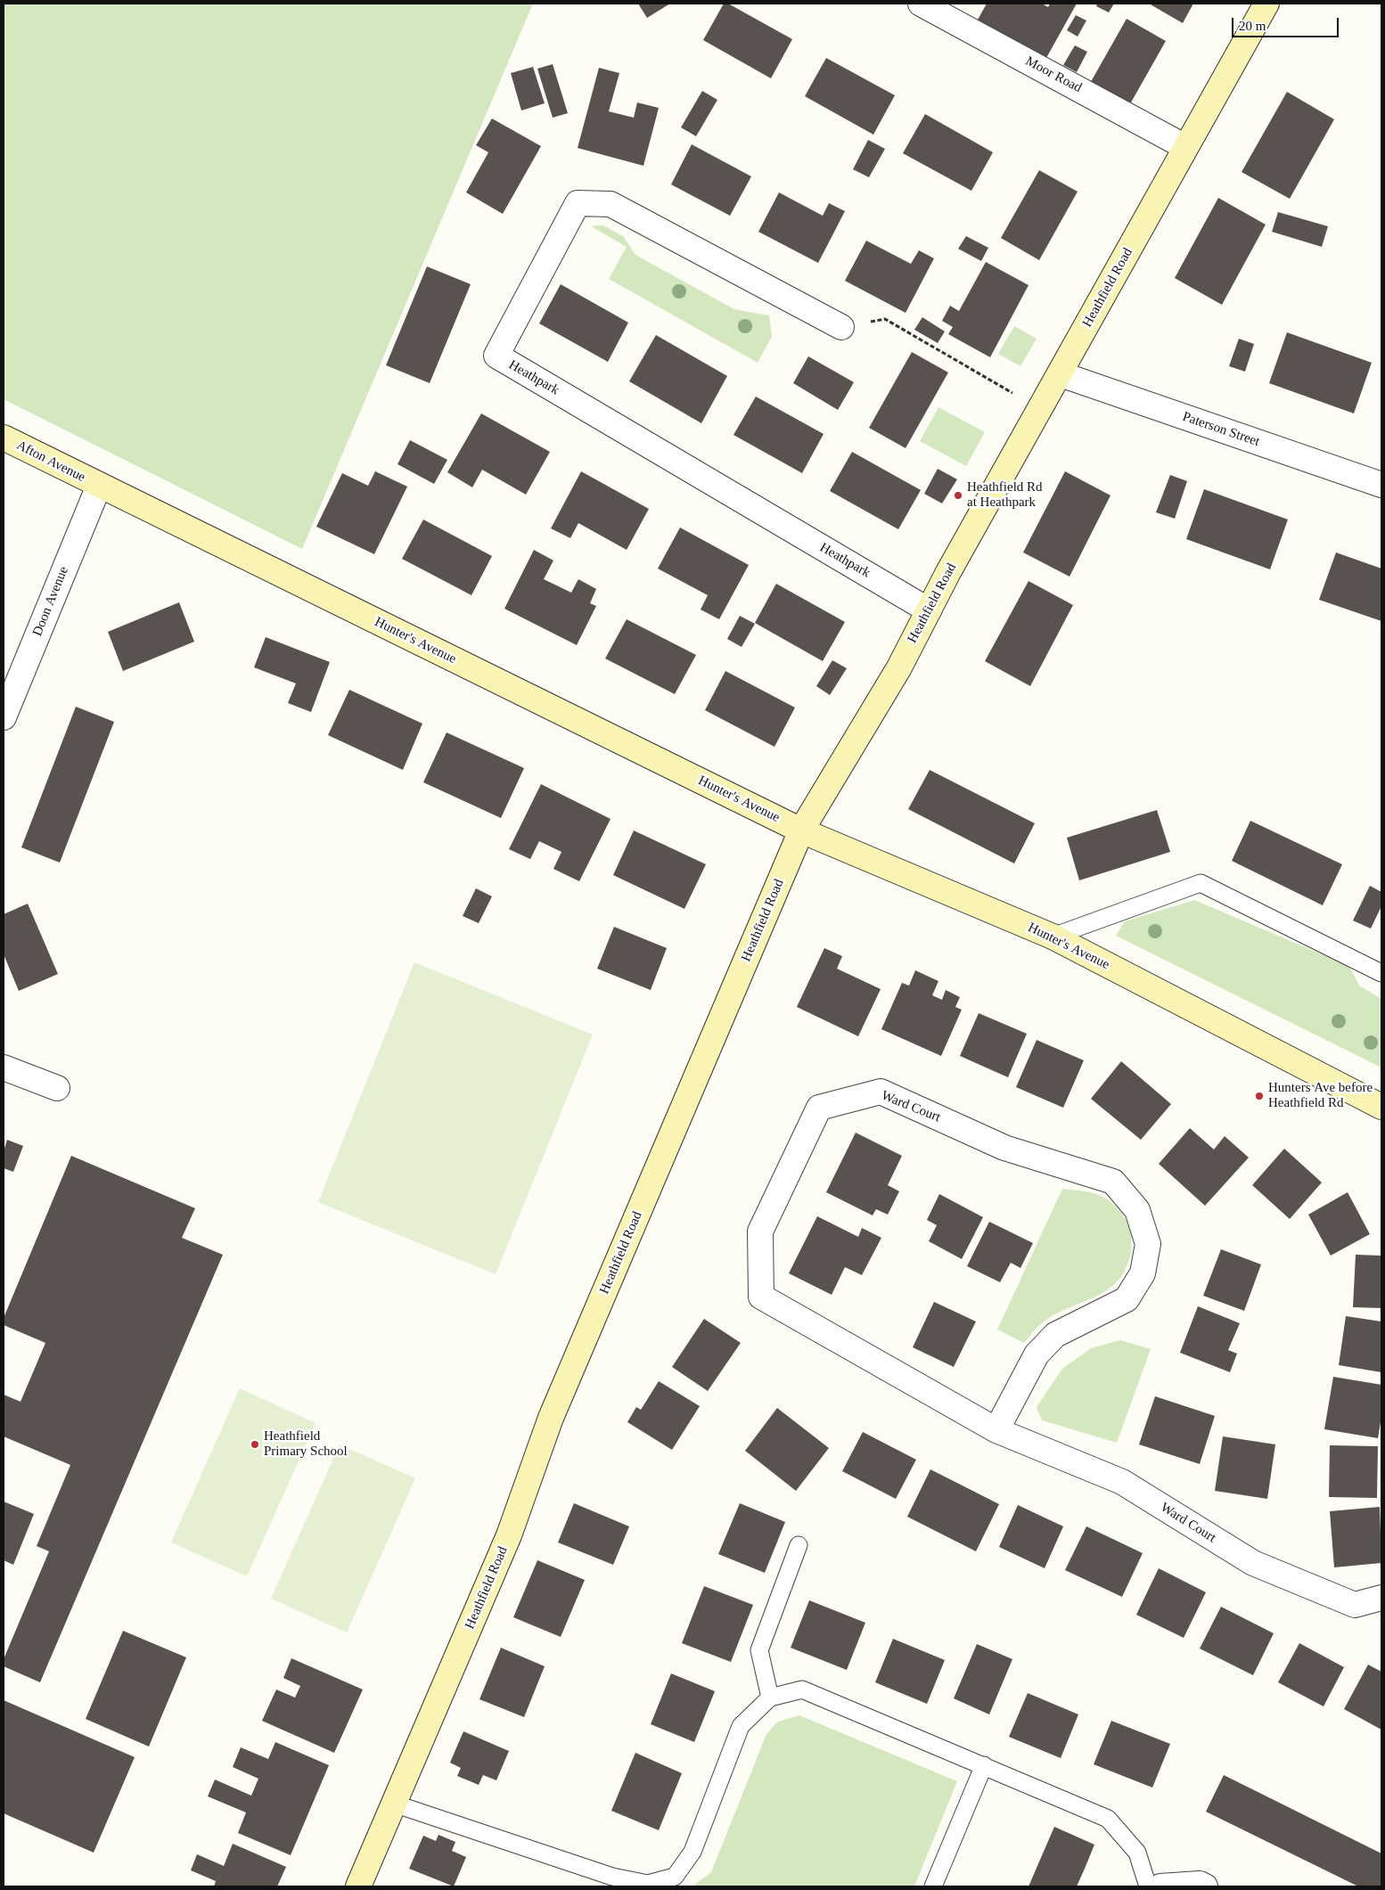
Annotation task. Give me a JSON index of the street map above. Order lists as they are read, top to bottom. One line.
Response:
{"streets":{"main road":["Heathfield Road","Afton Avenue","Hunter's Avenue"],"street":["Moor Road","Heathpark","Paterson Street","Doon Avenue","Ward Court"]},"crossings":[["Moor Road","Heathfield Road"],["Heathfield Road","Heathpark"],["Heathfield Road","Paterson Street"],["Heathfield Road","Hunter's Avenue"],["Afton Avenue","Doon Avenue"],["Afton Avenue","Hunter's Avenue"],["Doon Avenue","Hunter's Avenue"]],"places":["Heathfield Rd at Heathpark","Hunters Ave before Heathfield Rd","Heathfield Primary School"],"scale_bar":"20 m"}
